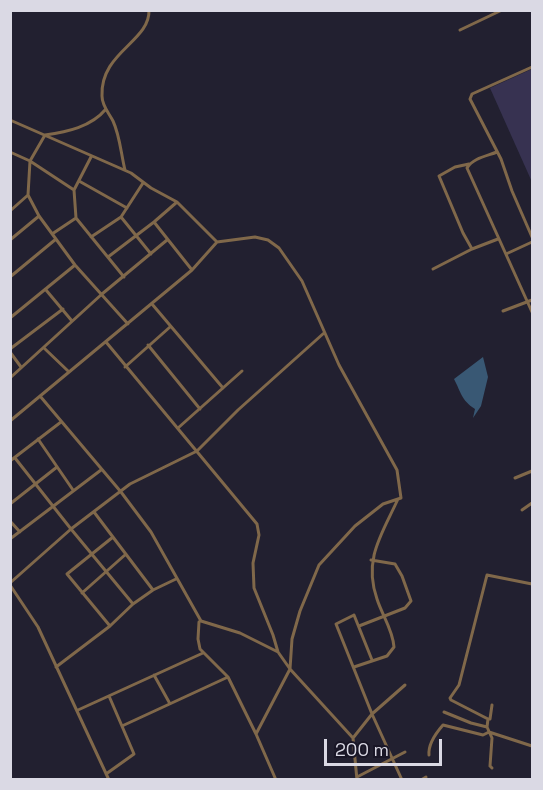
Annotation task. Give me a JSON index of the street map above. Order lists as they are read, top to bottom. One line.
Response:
{"scale_bar":"200 m"}
